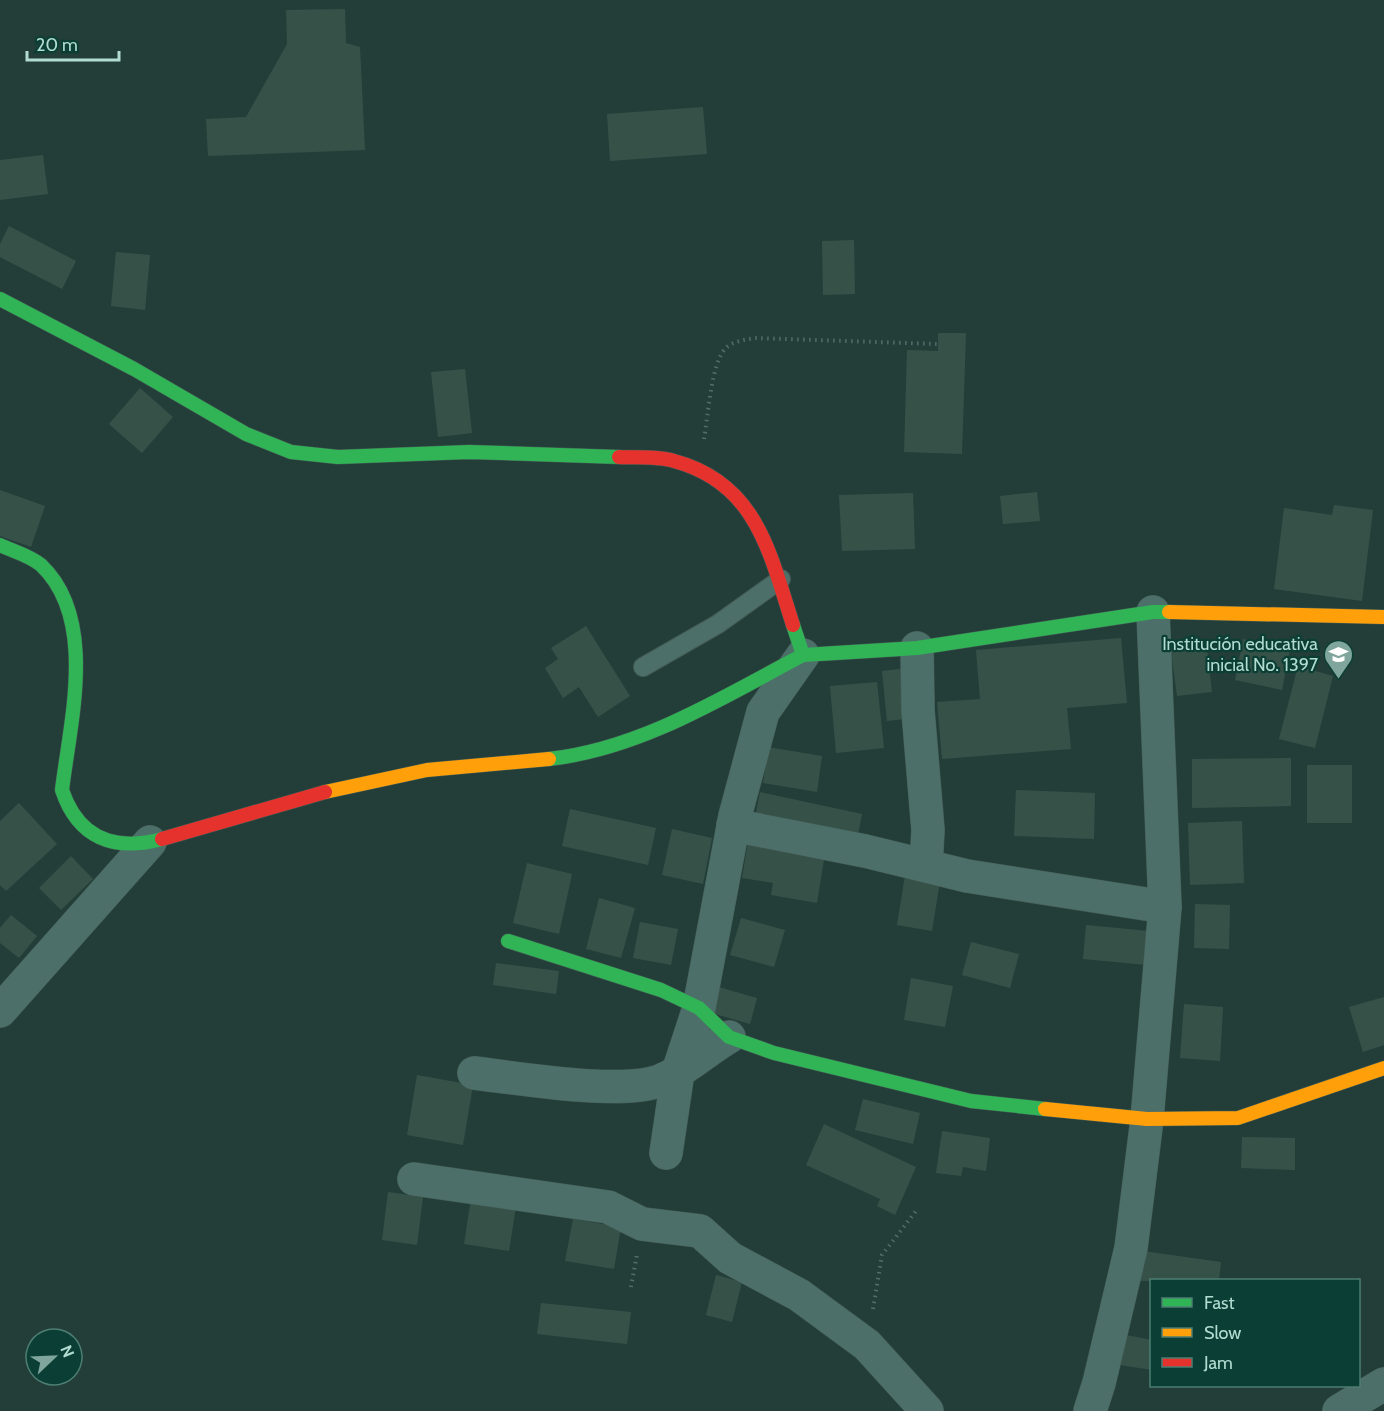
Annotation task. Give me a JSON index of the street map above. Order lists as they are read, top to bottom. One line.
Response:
{"places":{"school or university":["Institución educativa inicial No. 1397"]},"legend":["Fast","Slow","Jam"],"scale_bar":"20 m","north":"top right"}
